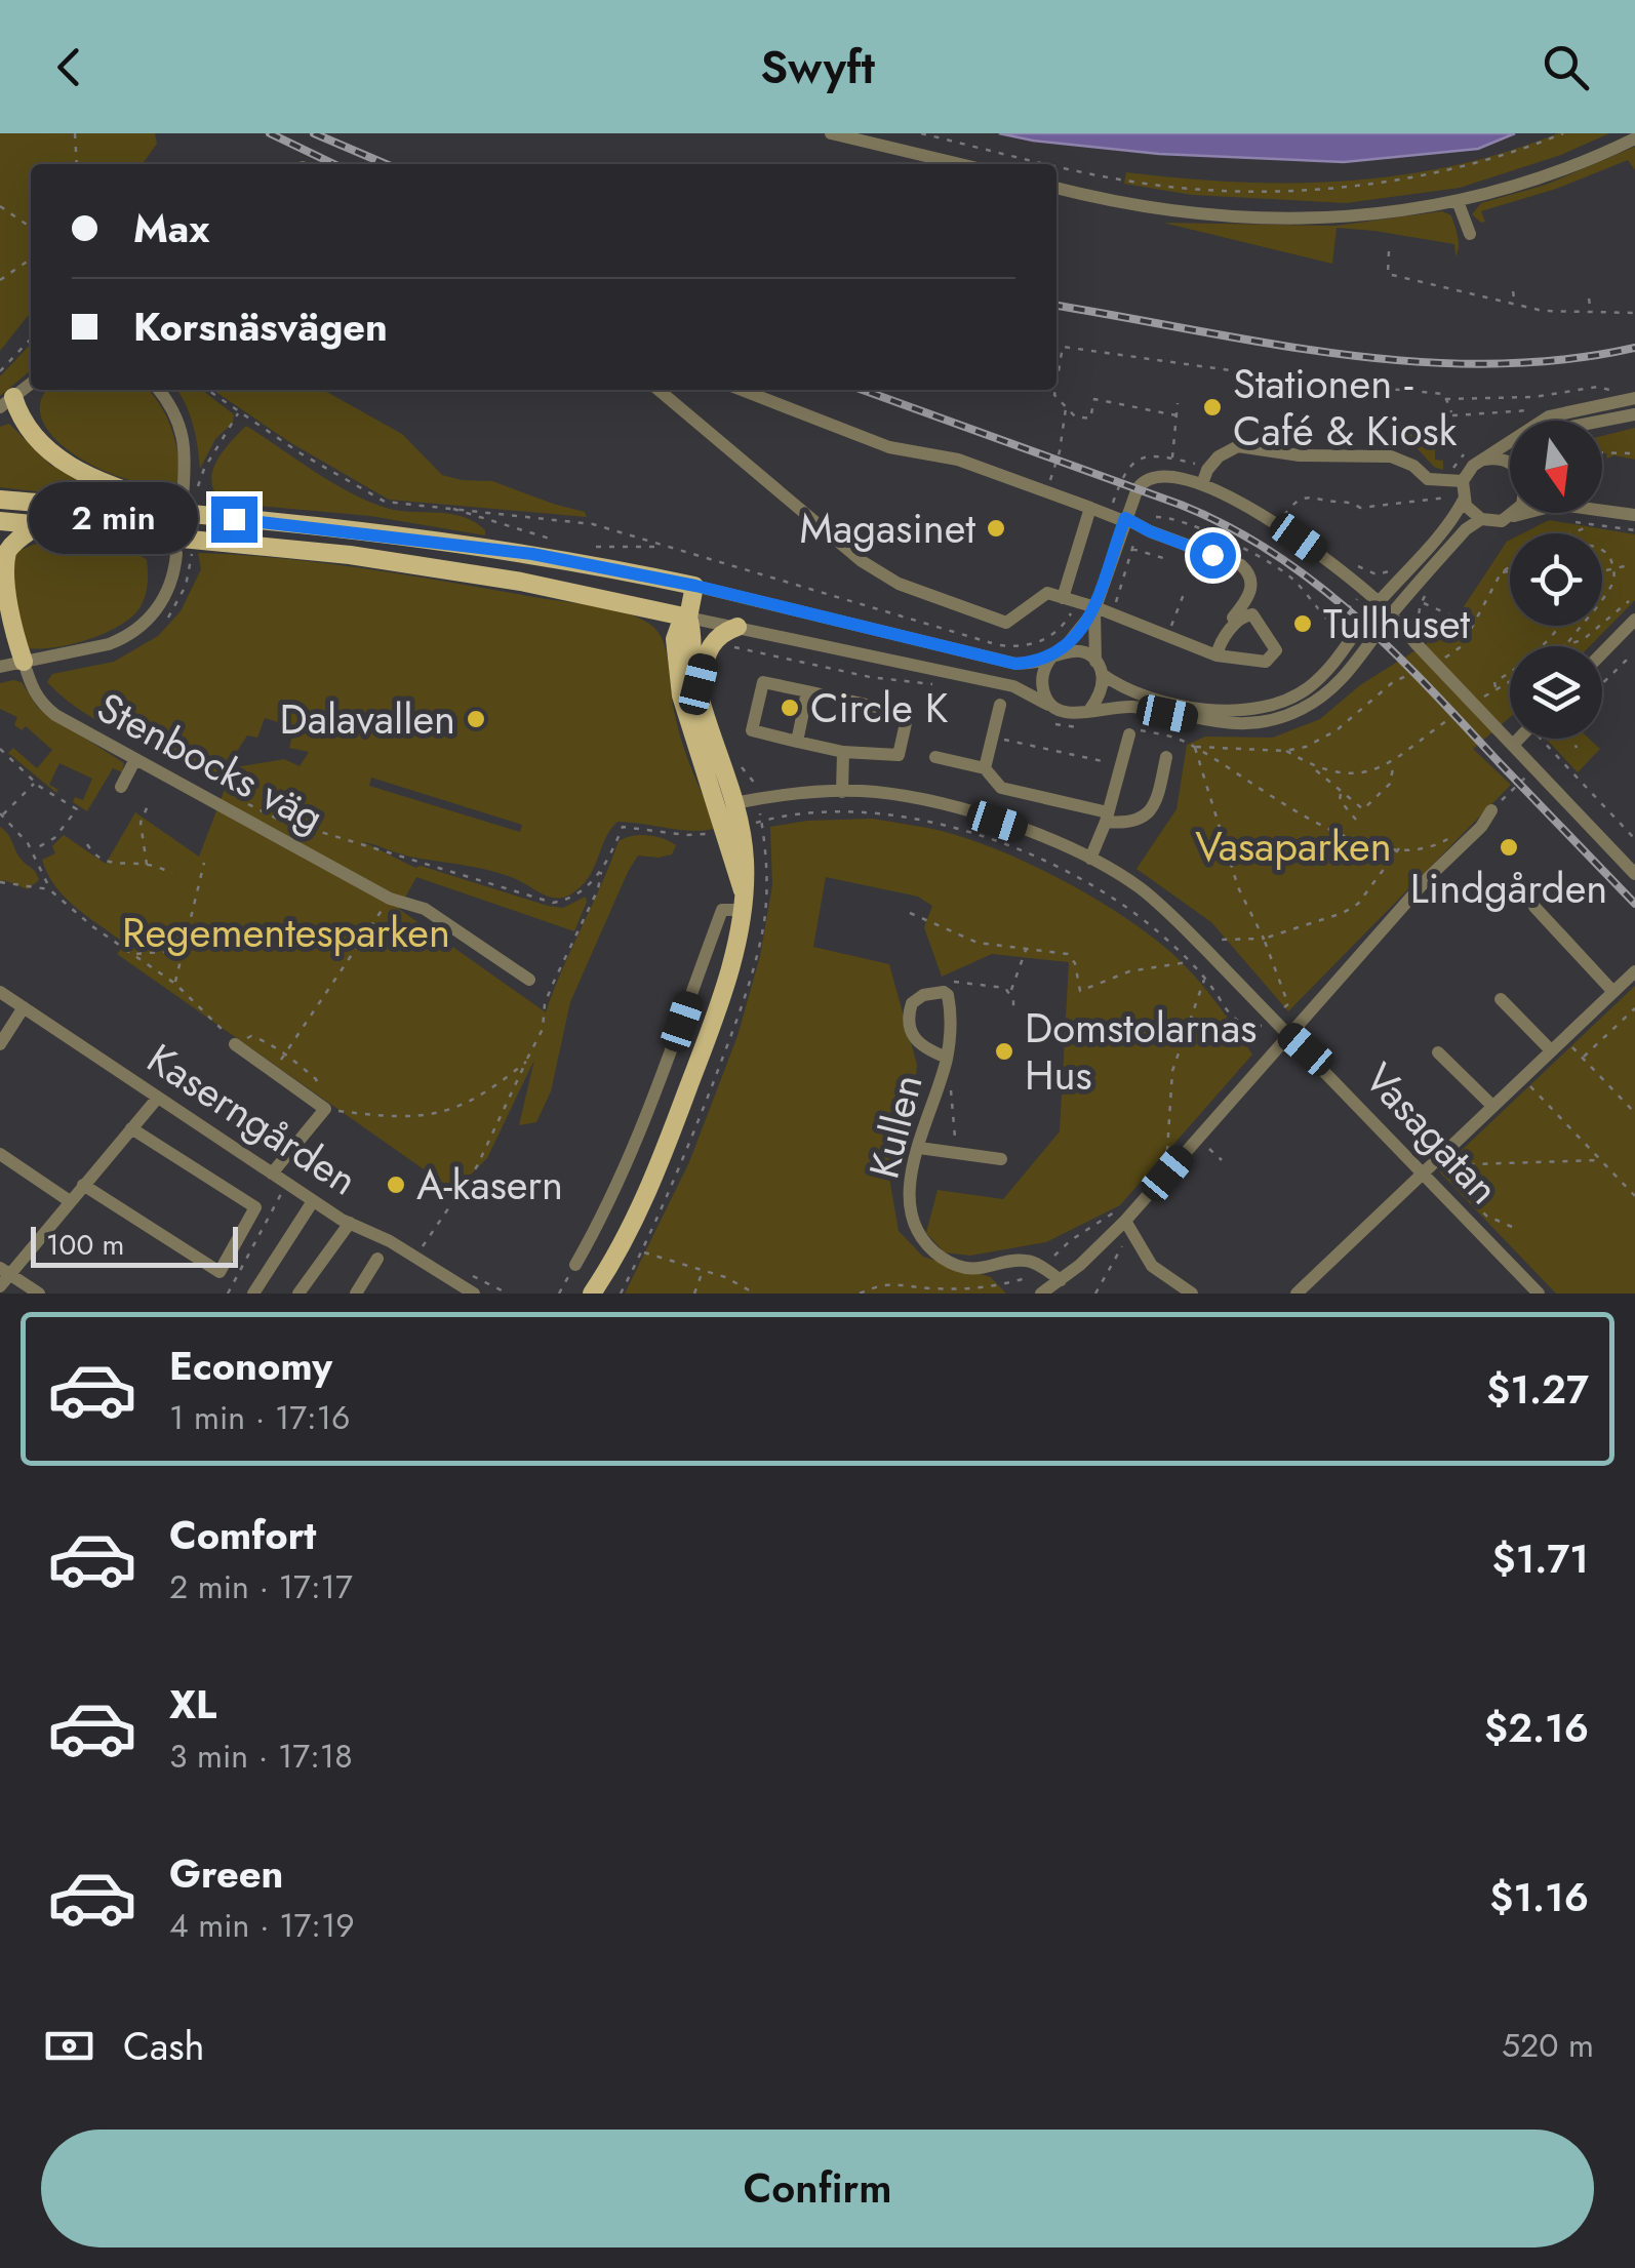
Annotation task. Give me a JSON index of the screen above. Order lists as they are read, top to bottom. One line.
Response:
{"streets":{"street":["Stenbocks väg","Kaserngården","Kullen","Vasagatan"]},"parks":["Vasaparken","Regementesparken"],"places":["Stationen - Café & Kiosk","Magasinet","Tullhuset","Circle K","Dalavallen","Lindgården","Domstolarnas Hus","A-kasern"],"scale_bar":"100 m","north":"bottom","page":{"header":"Swyft","banner":["Max","Korsnäsvägen"],"bubble":"2 min","scale":"100 m","list":[{"name":"Economy","note":"1 min · 17:16","value":"$1.27"},{"name":"Comfort","note":"2 min · 17:17","value":"$1.71"},{"name":"XL","note":"3 min · 17:18","value":"$2.16"},{"name":"Green","note":"4 min · 17:19","value":"$1.16"}],"pay":["Cash","520 m"],"buttons":"Confirm"}}
